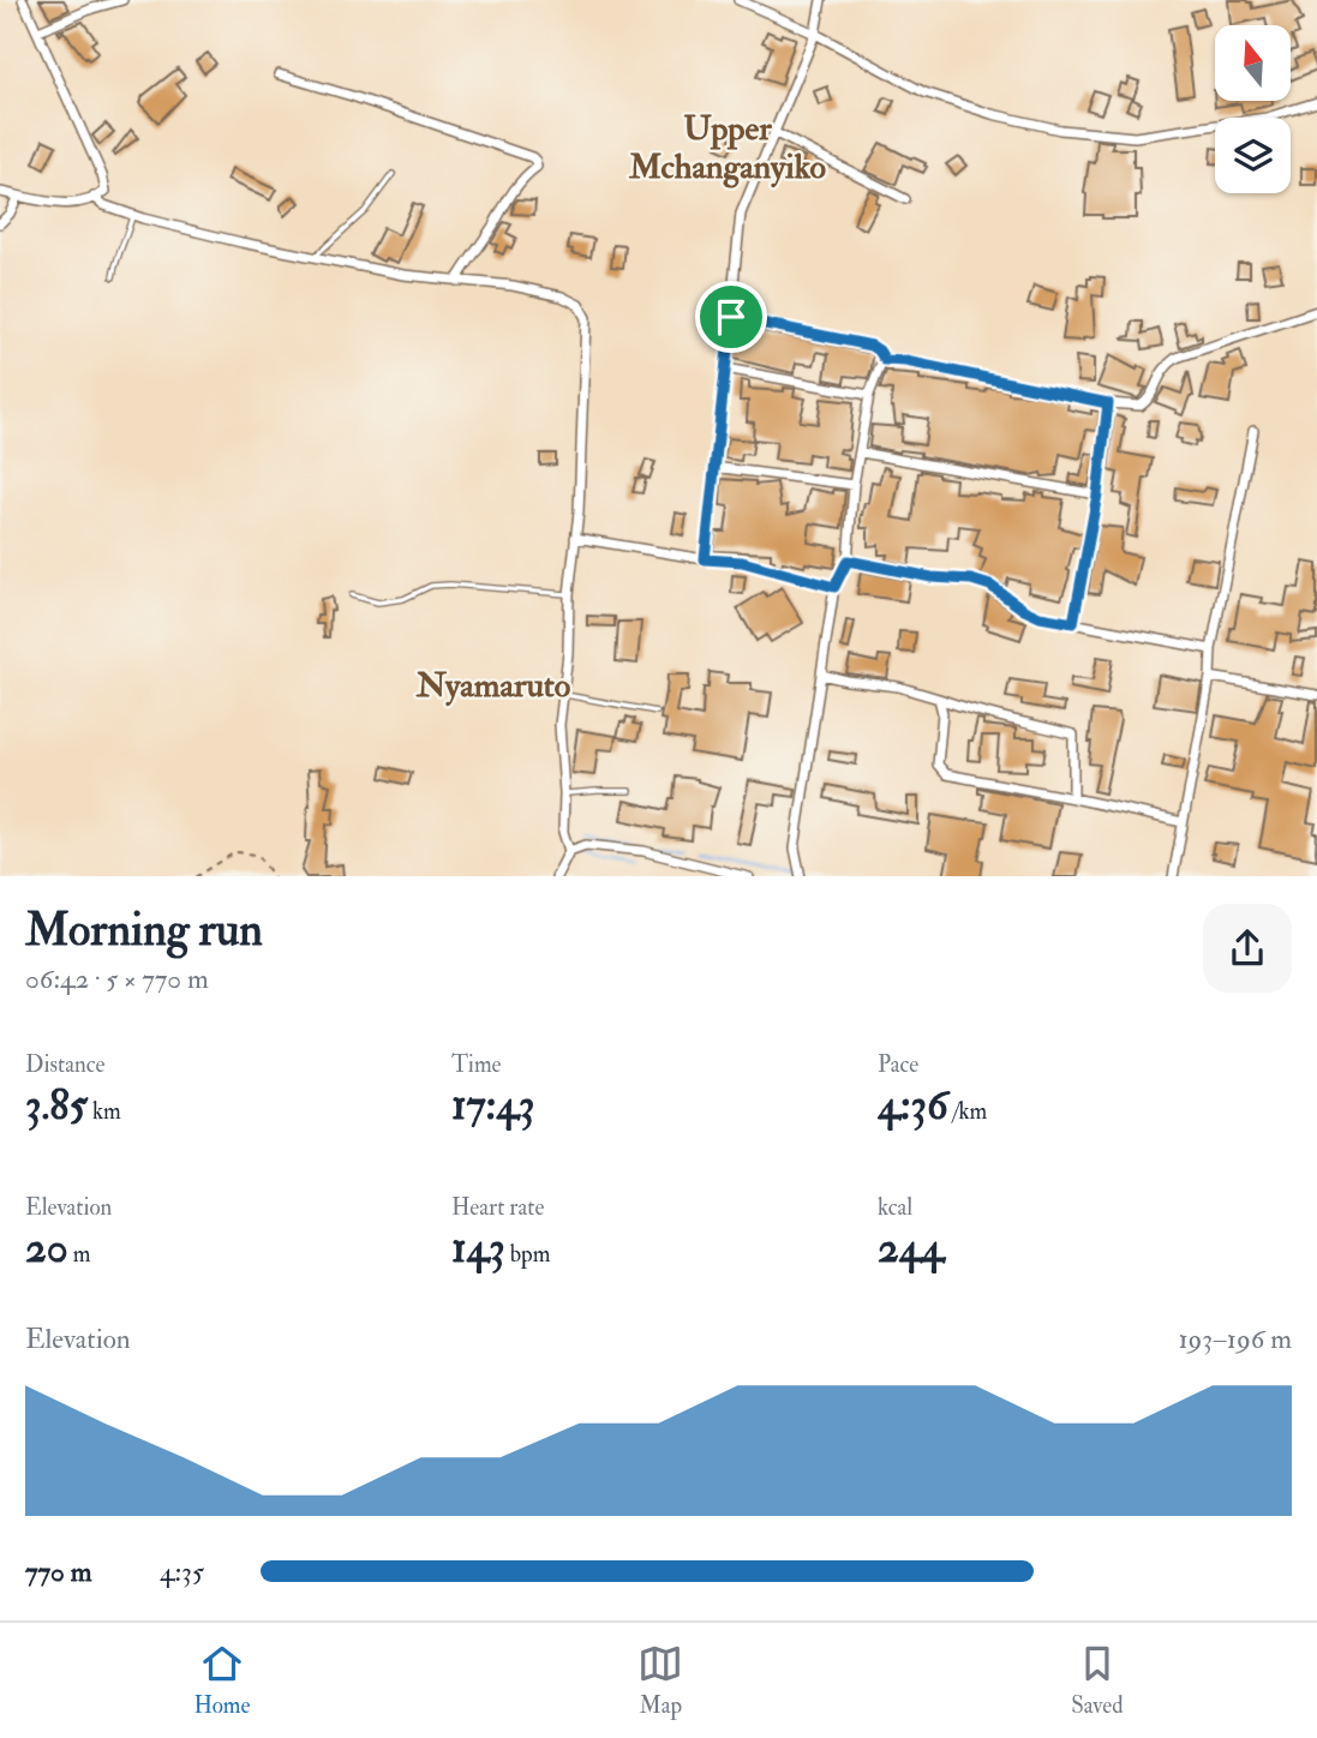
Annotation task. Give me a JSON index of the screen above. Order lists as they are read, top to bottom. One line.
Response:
{"districts":["Upper Mchanganyiko","Nyamaruto"],"north":"top","page":{"heading":["Morning run","06:42 · 5 × 770 m"],"stats":[["Distance","3.85 km"],["Time","17:43"],["Pace","4:36 /km"],["Elevation","20 m"],["Heart rate","143 bpm"],["kcal","244"]],"chart":["Elevation","193–196 m"],"list":[{"name":"770 m","note":"4:35"}],"tabs":["Home","Map","Saved"]}}
